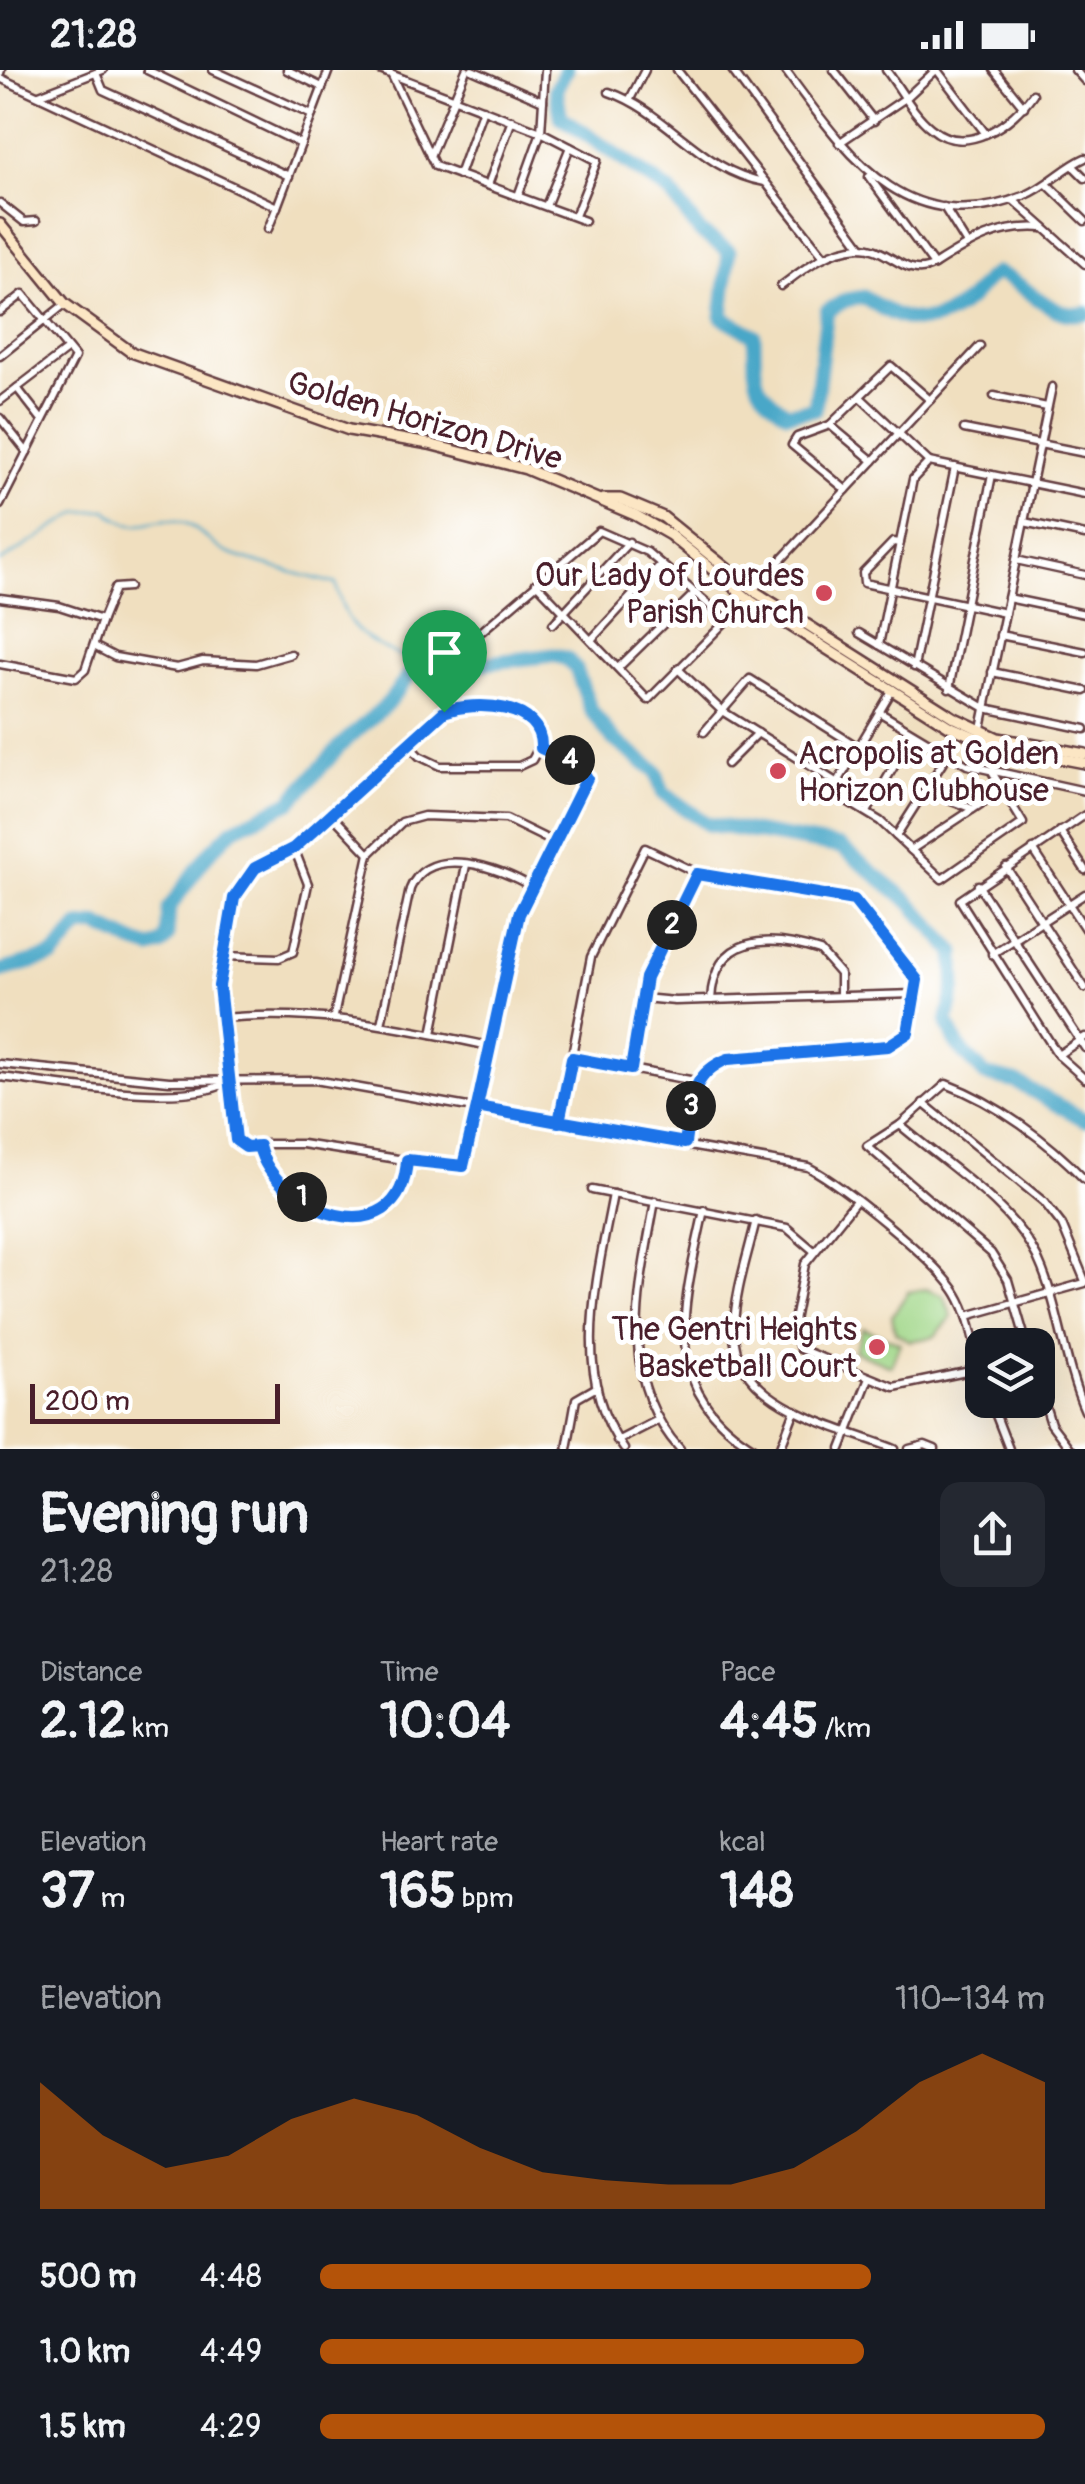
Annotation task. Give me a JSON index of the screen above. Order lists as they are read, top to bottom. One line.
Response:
{"streets":{"street":["Golden Horizon Drive"]},"places":["Our Lady of Lourdes Parish Church","Acropolis at Golden Horizon Clubhouse","The Gentri Heights Basketball Court"],"scale_bar":"200 m","page":{"status":"21:28","pins":["4","2","3","1"],"scale":"200 m","heading":["Evening run","21:28"],"stats":[["Distance","2.12 km"],["Time","10:04"],["Pace","4:45 /km"],["Elevation","37 m"],["Heart rate","165 bpm"],["kcal","148"]],"chart":["Elevation","110–134 m"],"list":[{"name":"500 m","note":"4:48"},{"name":"1.0 km","note":"4:49"},{"name":"1.5 km","note":"4:29"}]}}
